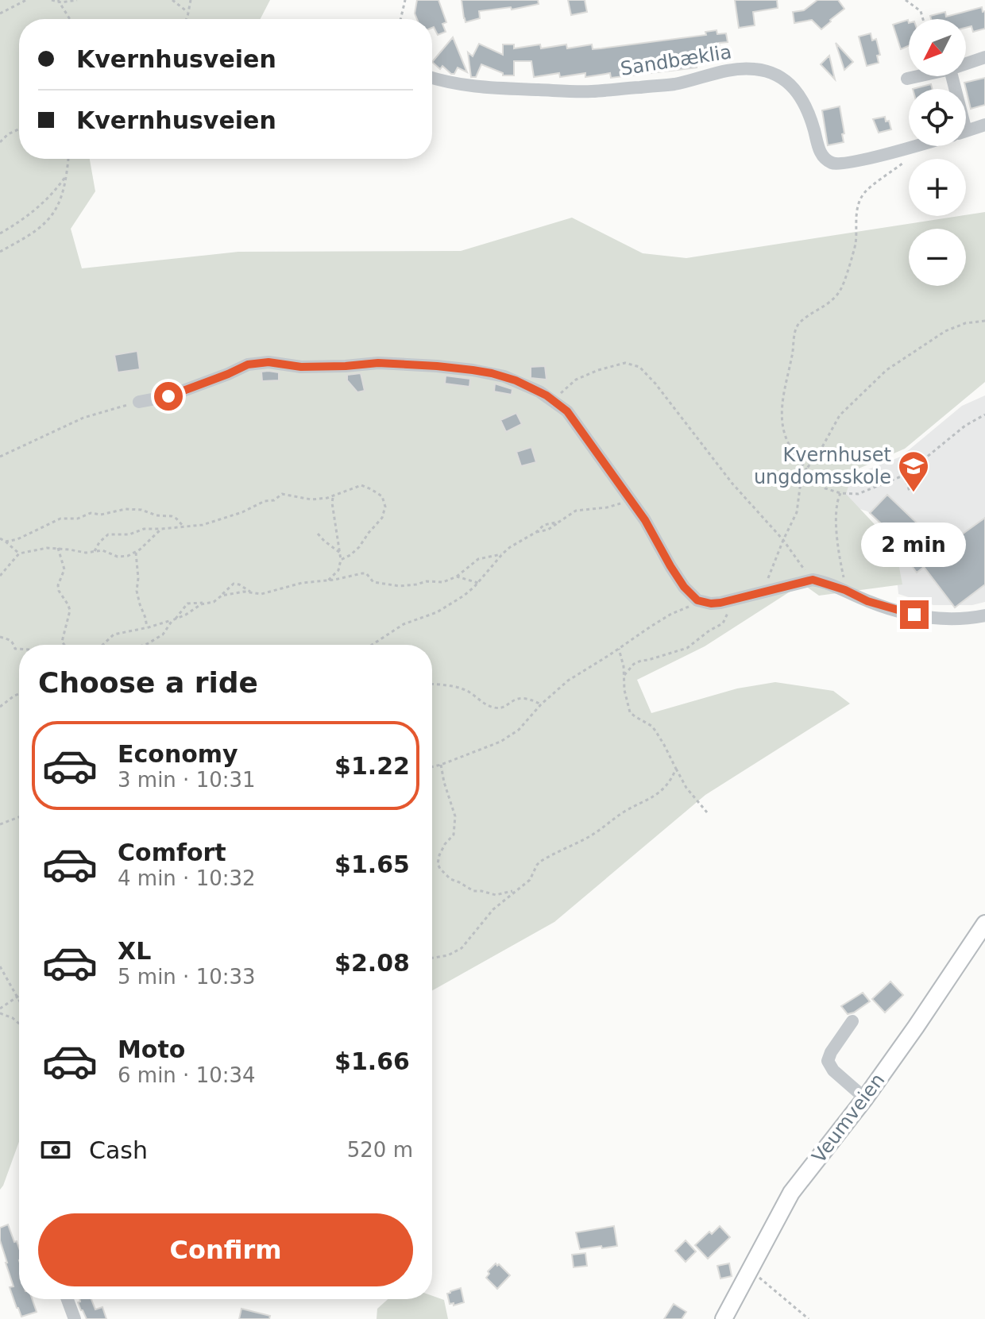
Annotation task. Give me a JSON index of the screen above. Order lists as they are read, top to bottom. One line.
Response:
{"streets":{"main road":["Veumveien"],"street":["Sandbæklia"]},"places":{"school or university":["Kvernhuset ungdomsskole"]},"north":"bottom left","page":{"map_buttons":["+","−"],"banner":["Kvernhusveien","Kvernhusveien"],"bubble":"2 min","heading":"Choose a ride","list":[{"name":"Economy","note":"3 min · 10:31","value":"$1.22"},{"name":"Comfort","note":"4 min · 10:32","value":"$1.65"},{"name":"XL","note":"5 min · 10:33","value":"$2.08"},{"name":"Moto","note":"6 min · 10:34","value":"$1.66"}],"pay":["Cash","520 m"],"buttons":"Confirm"}}
